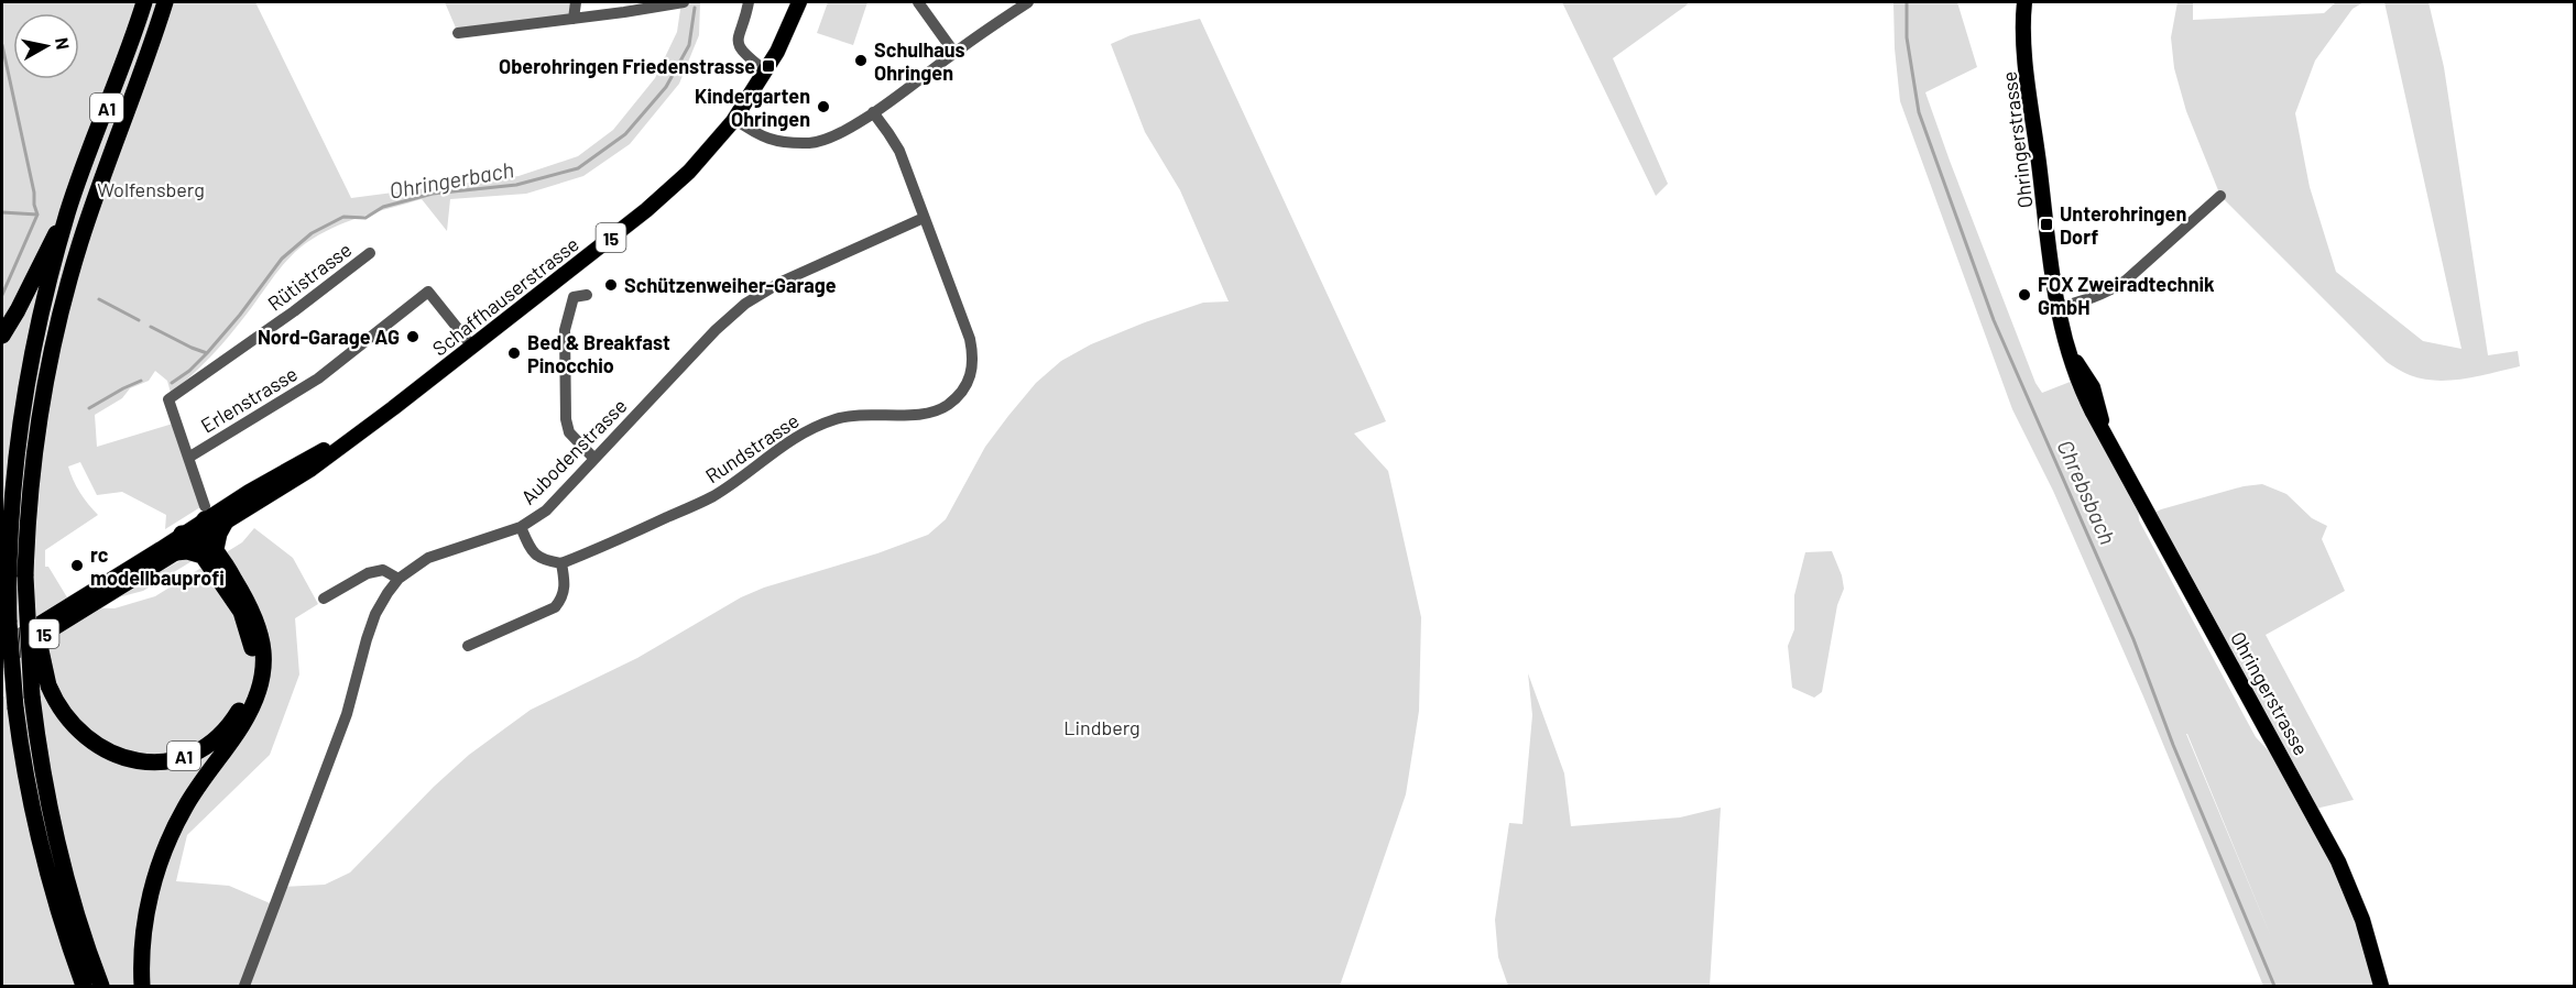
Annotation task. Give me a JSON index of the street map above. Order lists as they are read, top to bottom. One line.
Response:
{"streets":{"highway":["A1"],"main road":["Ohringerstrasse","15","Schaffhauserstrasse"],"street":["Rütistrasse","Erlenstrasse","Rundstrasse","Aubodenstrasse"]},"crossings":[["A1","Rütistrasse"],["A1","Schaffhauserstrasse"],["Rütistrasse","Schaffhauserstrasse"],["Rütistrasse","Erlenstrasse"],["Schaffhauserstrasse","Erlenstrasse"],["Rundstrasse","Aubodenstrasse"]],"water":["Ohringerbach","Chrebsbach"],"parks":["Wolfensberg","Lindberg"],"places":{"other":["Schulhaus Ohringen","Kindergarten Ohringen","Schützenweiher-Garage","FOX Zweiradtechnik GmbH","Nord-Garage AG","Bed & Breakfast Pinocchio","rc modellbauprofi"],"transit":["Oberohringen Friedenstrasse","Unterohringen Dorf"]},"north":"right"}
